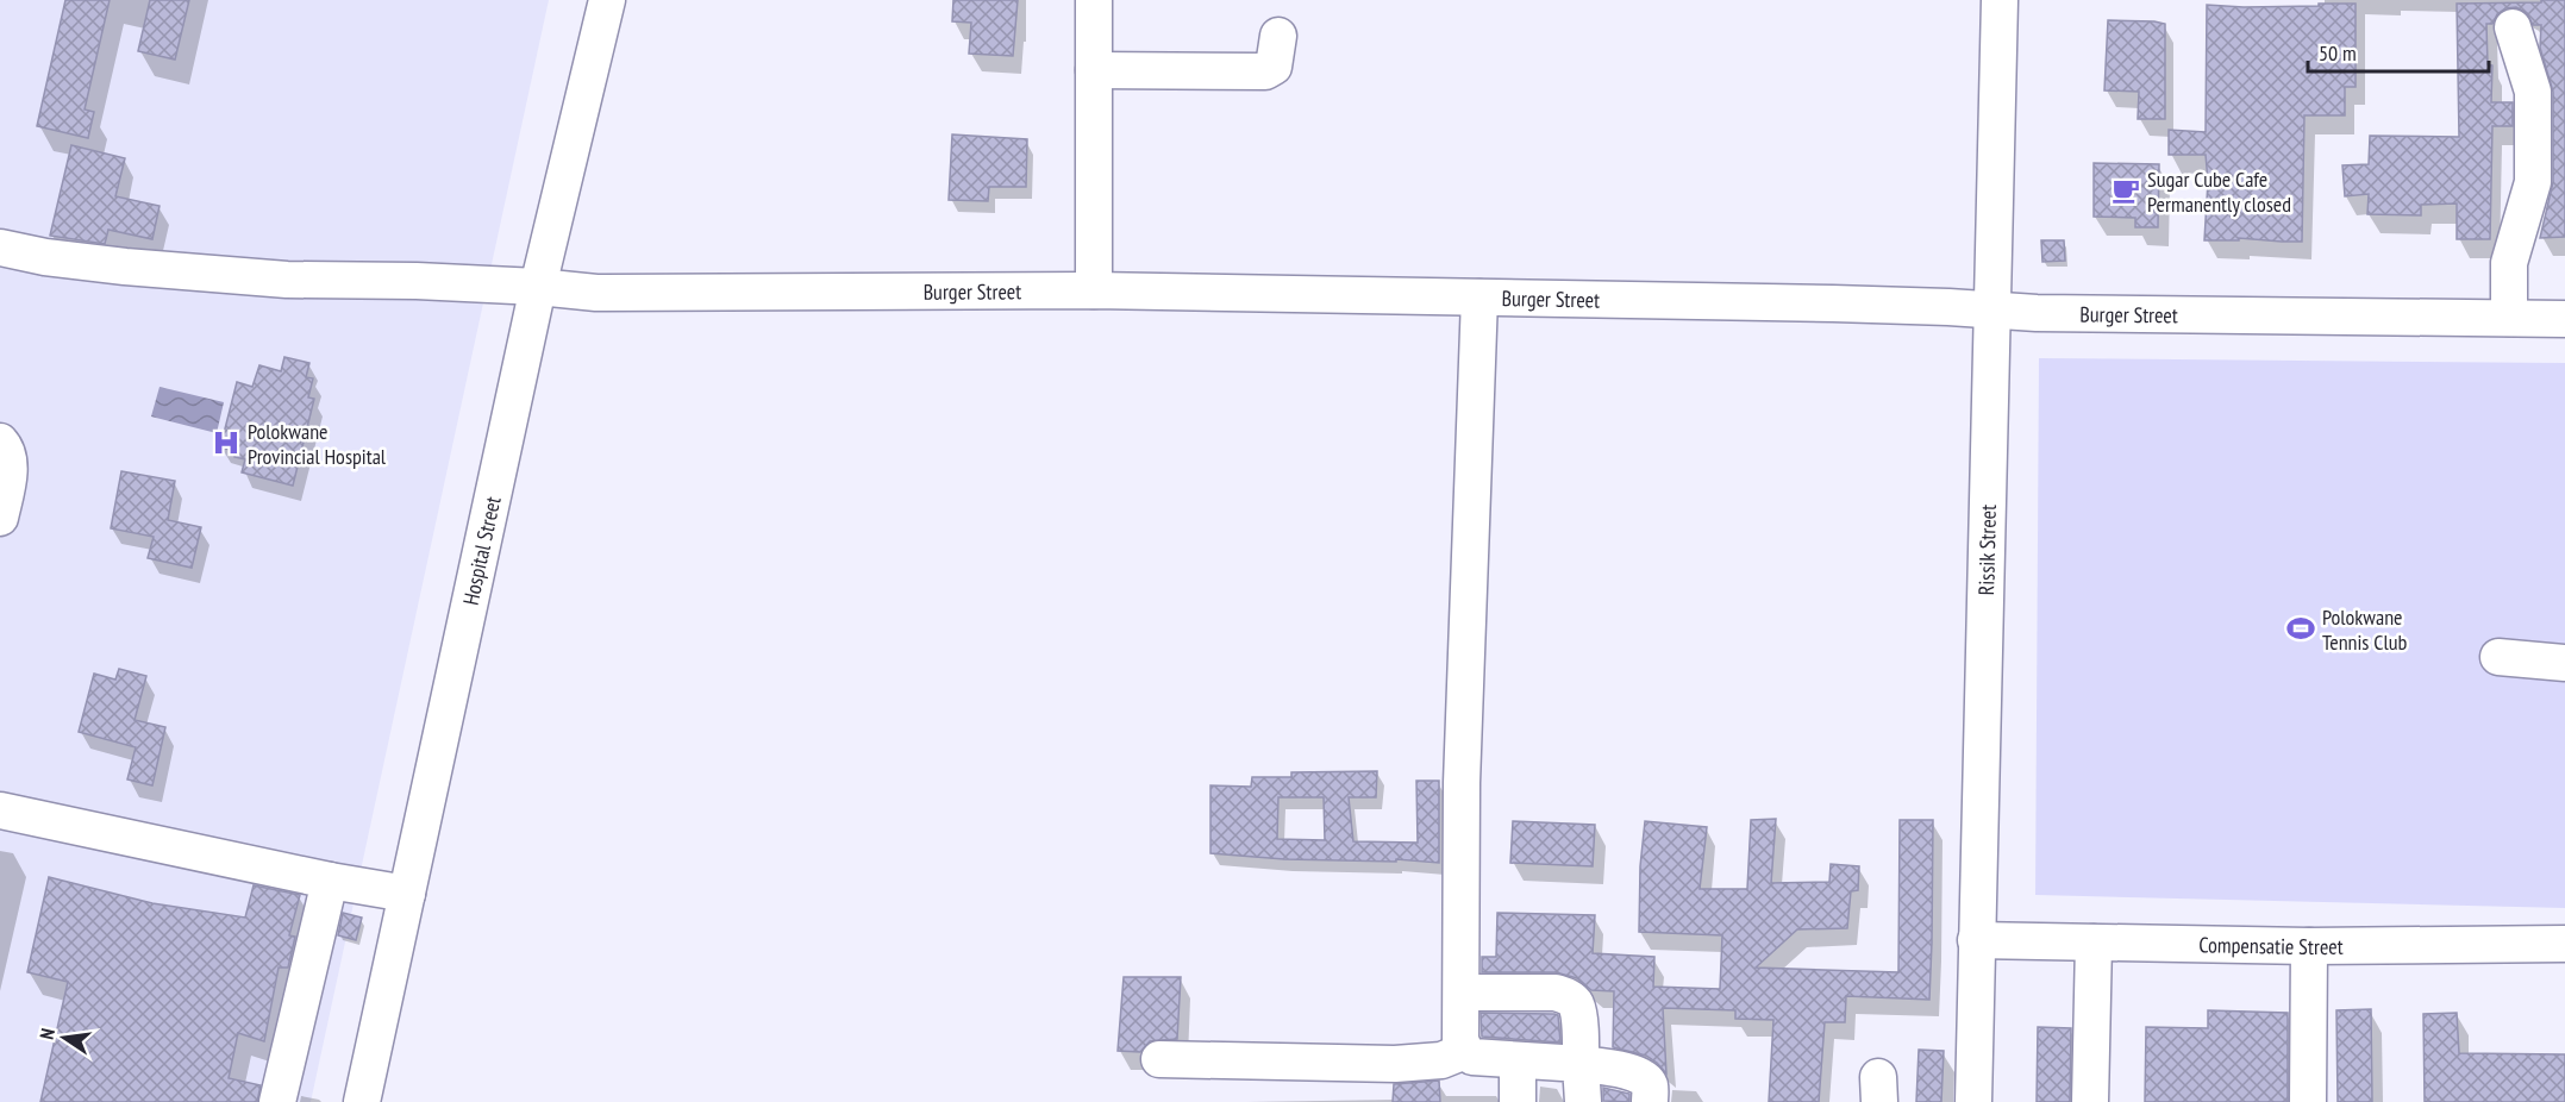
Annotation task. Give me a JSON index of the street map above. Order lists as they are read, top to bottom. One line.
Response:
{"streets":{"street":["Burger Street","Hospital Street","Rissik Street","Compensatie Street"]},"crossings":[["Burger Street","Hospital Street"],["Burger Street","Rissik Street"],["Rissik Street","Compensatie Street"]],"places":{"cafe":["Sugar Cube Cafe Permanently closed"],"hospital":["Polokwane Provincial Hospital"],"sports":["Polokwane Tennis Club"]},"scale_bar":"50 m","north":"left"}
